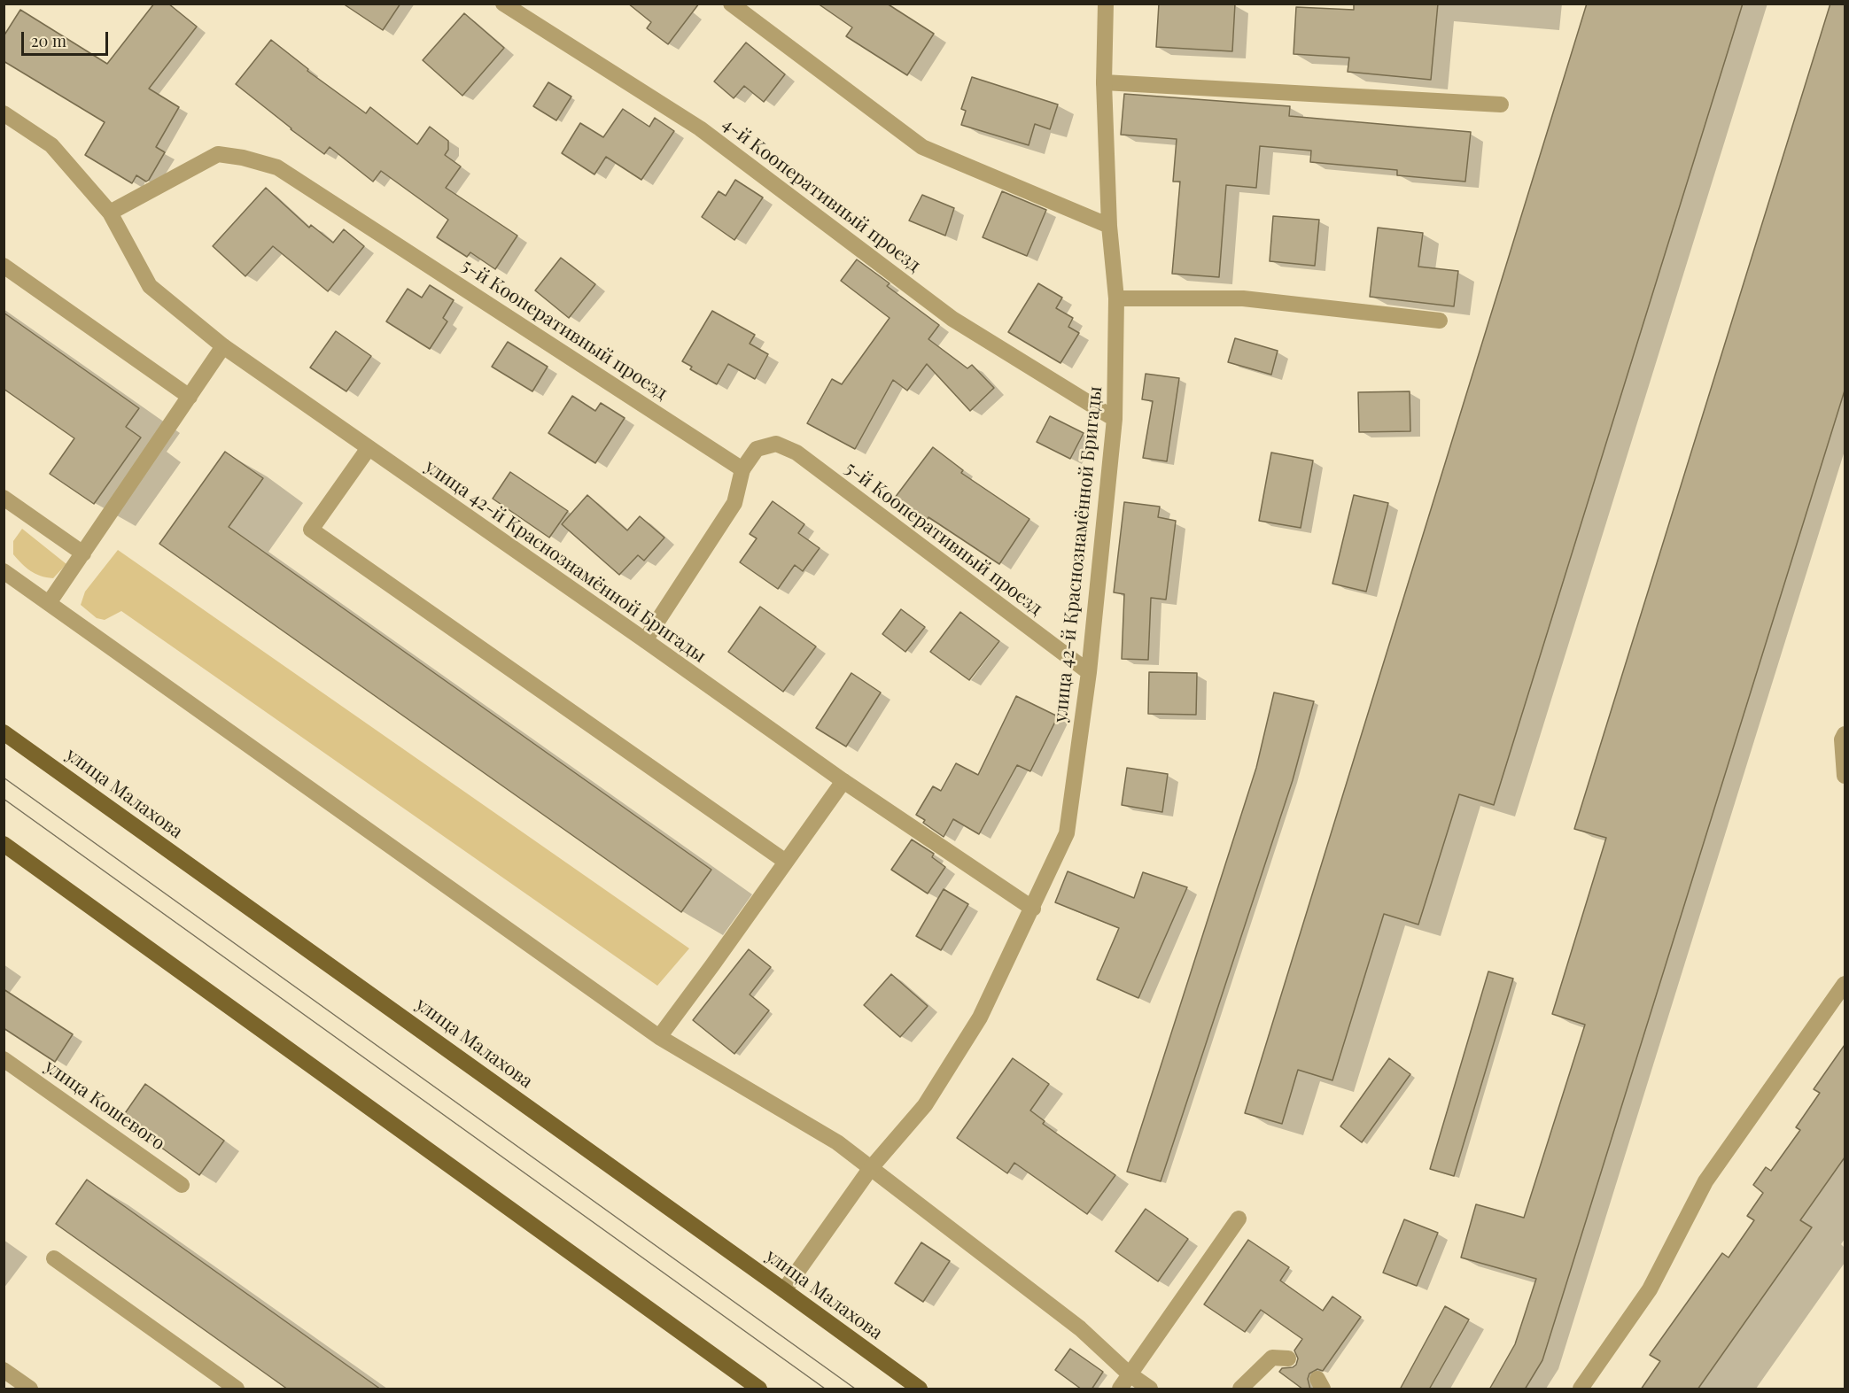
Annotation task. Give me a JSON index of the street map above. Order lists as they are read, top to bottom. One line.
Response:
{"streets":{"main road":["улица Малахова"],"street":["4-й Кооперативный проезд","5-й Кооперативный проезд","улица 42-й Краснознамённой Бригады","улица Кошевого"]},"crossings":[["4-й Кооперативный проезд","улица 42-й Краснознамённой Бригады"],["5-й Кооперативный проезд","улица 42-й Краснознамённой Бригады"],["улица 42-й Краснознамённой Бригады","улица Малахова"]],"scale_bar":"20 m"}
